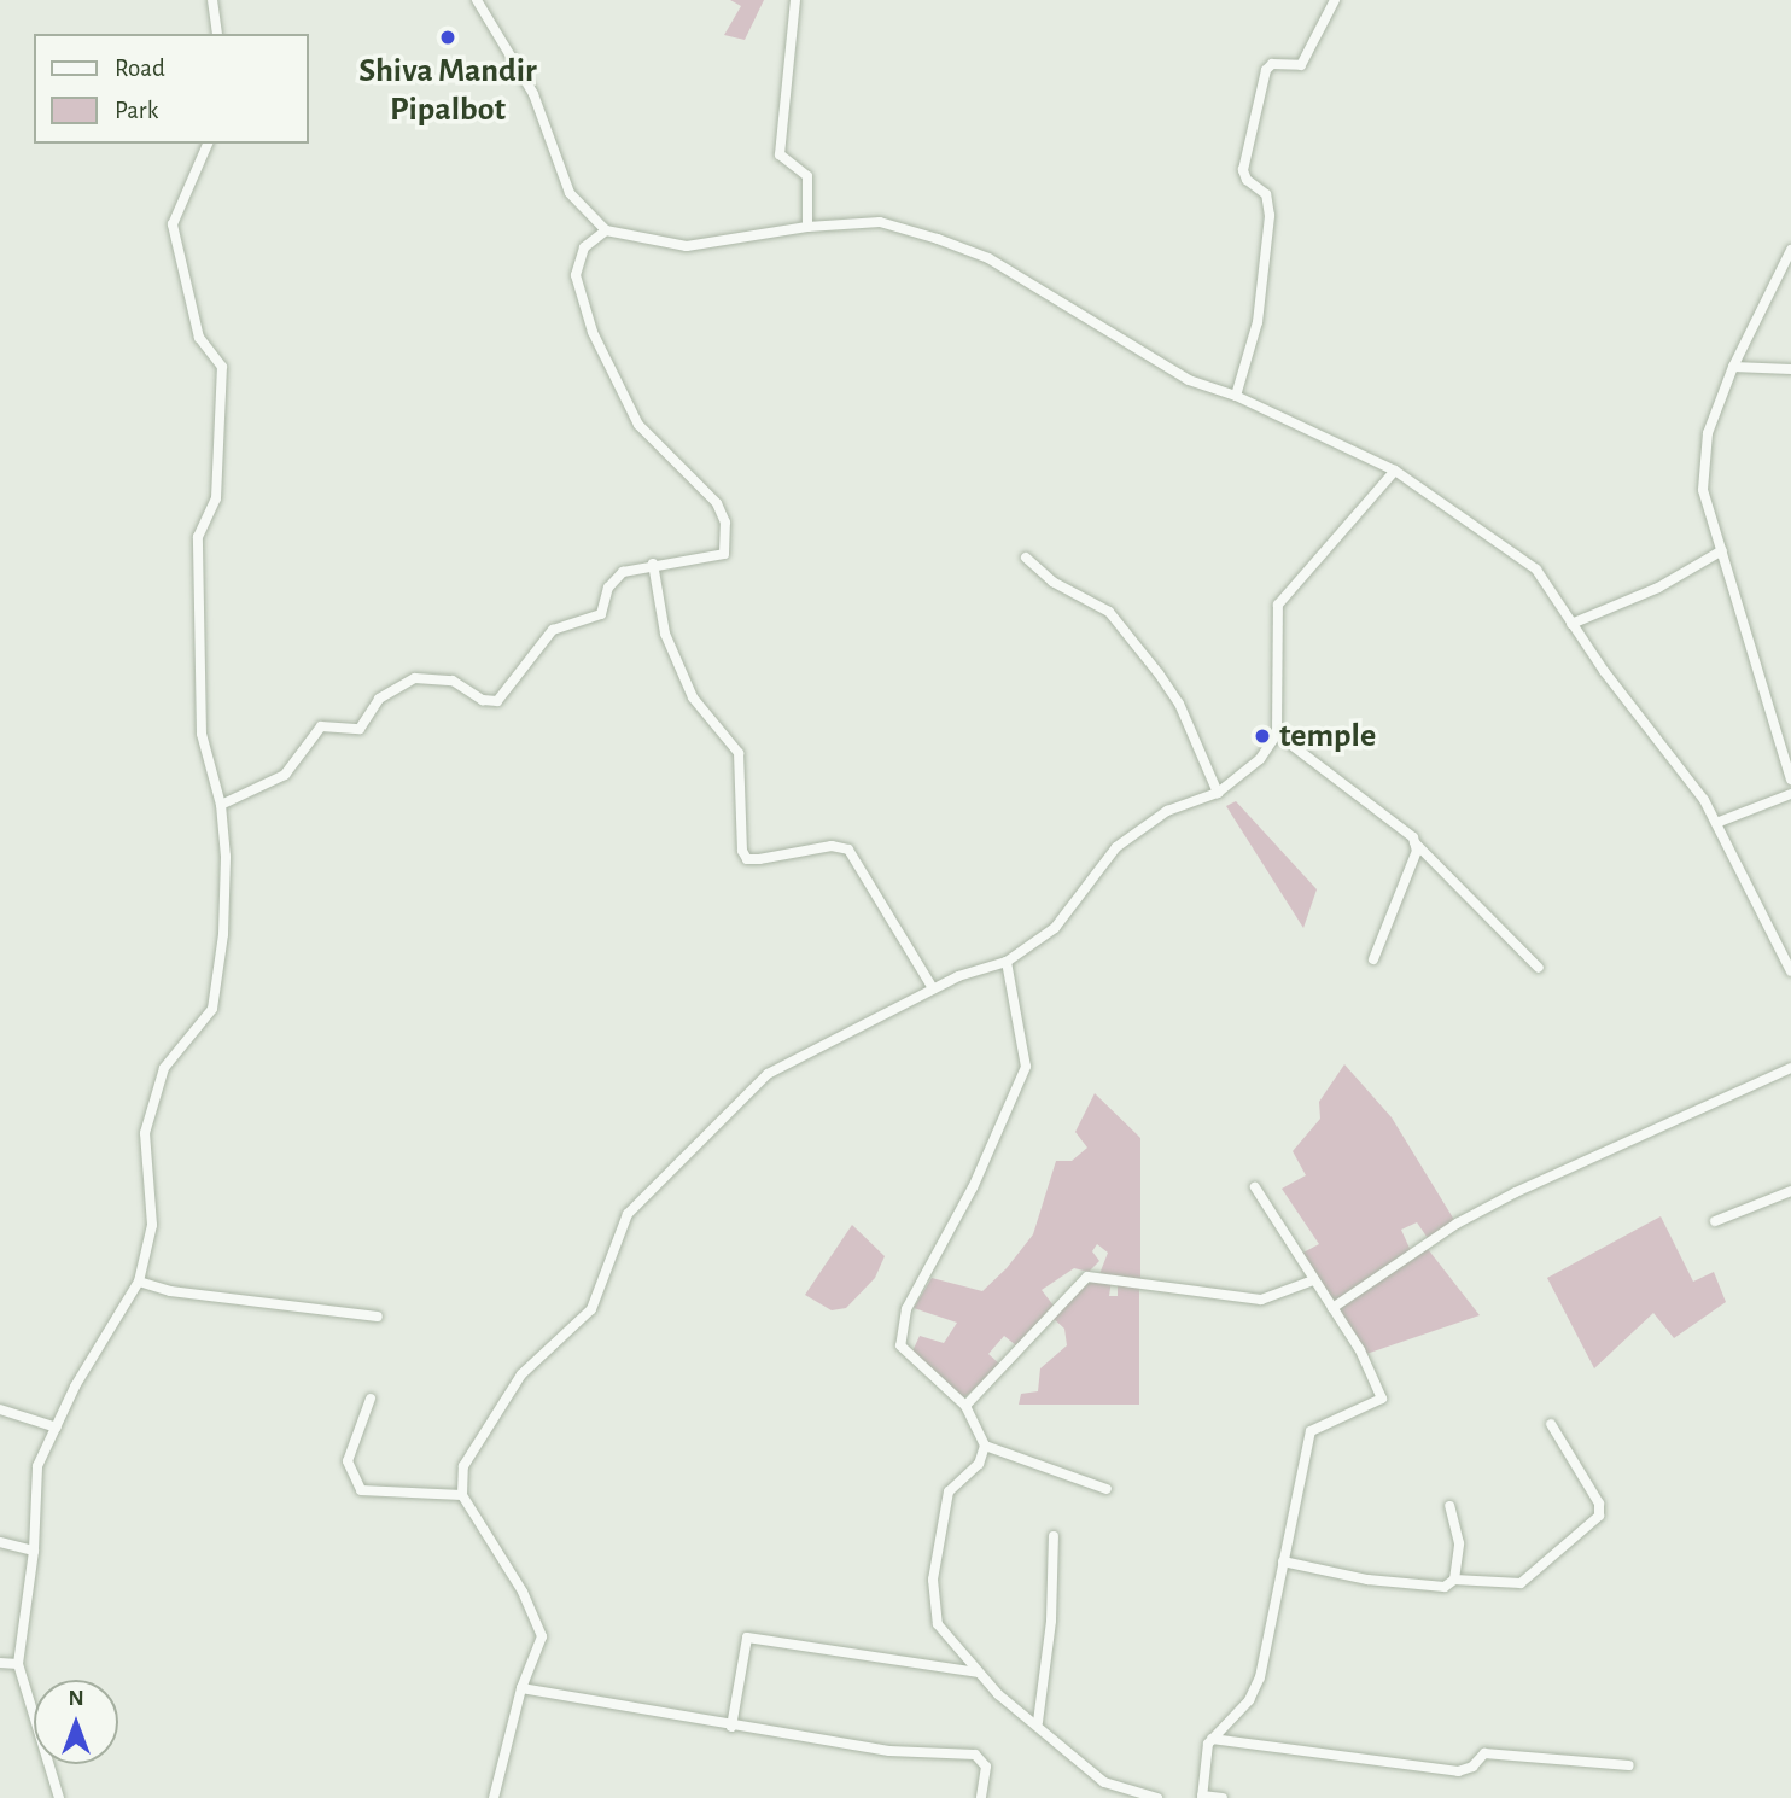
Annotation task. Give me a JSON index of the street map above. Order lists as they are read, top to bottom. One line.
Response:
{"places":["Shiva Mandir Pipalbot","temple"],"legend":["Road","Park"],"north":"top"}
